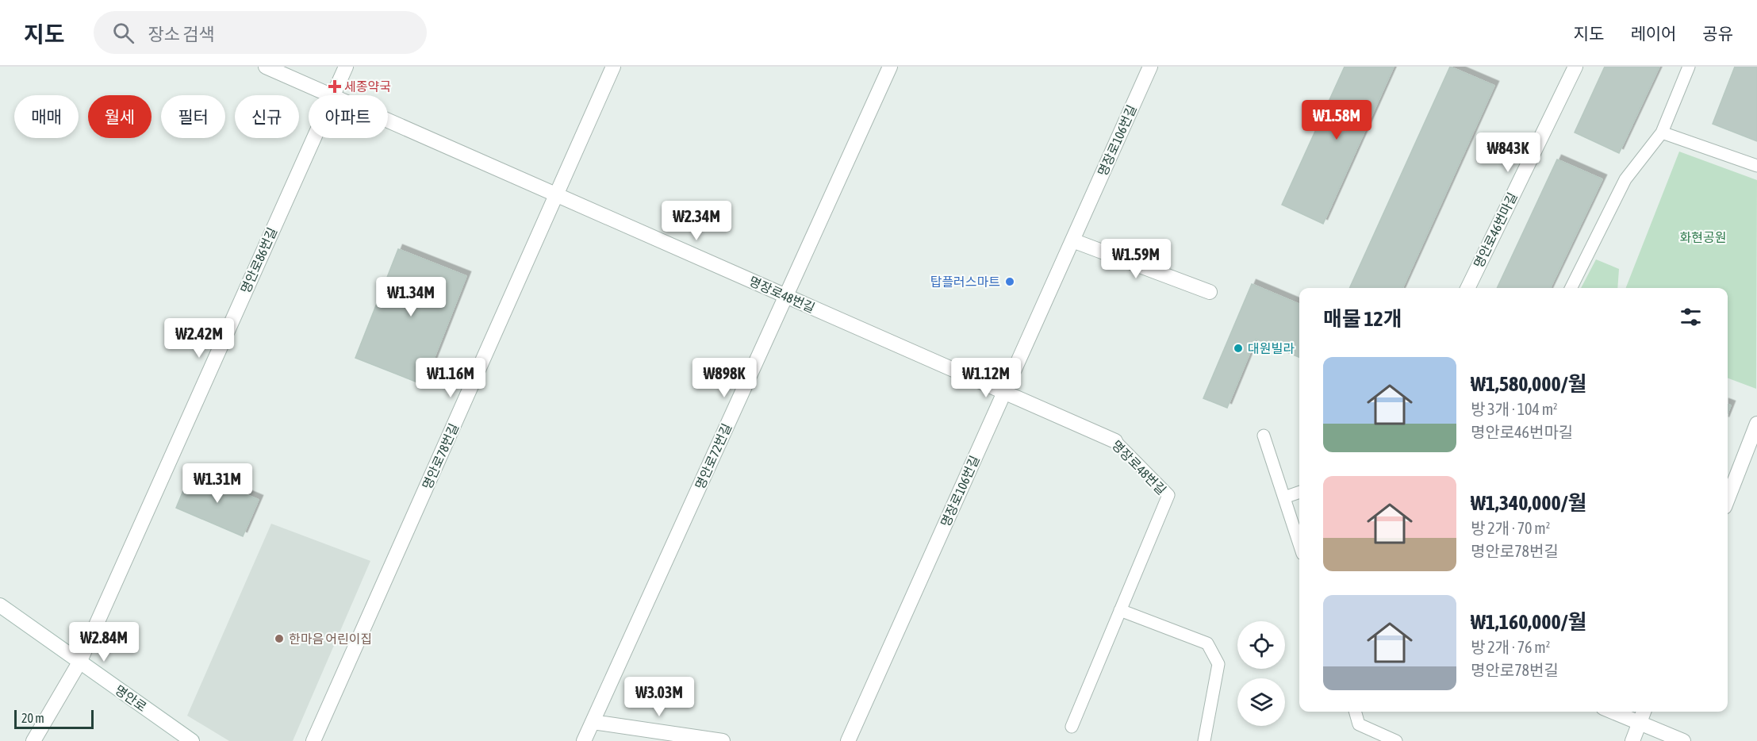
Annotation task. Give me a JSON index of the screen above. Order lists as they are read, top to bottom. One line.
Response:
{"streets":{"street":["명장로106번길","명안로46번마길","명안로86번길","명장로48번길","명안로78번길","명안로72번길","명안로"]},"crossings":[["명장로106번길","명장로48번길"],["명안로86번길","명안로"],["명장로48번길","명안로78번길"],["명장로48번길","명안로72번길"]],"parks":["화현공원"],"places":{"health":["세종약국"],"other":["탑플러스마트","대원빌라","한마음 어린이집"]},"scale_bar":"20 m","page":{"header":"지도","search":"장소 검색","nav":["지도","레이어","공유"],"chip":["매매","월세","필터","신규","아파트"],"price":["₩1.58M","₩843K","₩2.34M","₩1.59M","₩1.34M","₩2.42M","₩1.16M","₩898K","₩1.12M","₩1.31M","₩2.84M","₩3.03M"],"heading":"매물 12개","list":[{"name":"₩1,580,000/월","note":"방 3개 · 104 m² · 명안로46번마길"},{"name":"₩1,340,000/월","note":"방 2개 · 70 m² · 명안로78번길"},{"name":"₩1,160,000/월","note":"방 2개 · 76 m² · 명안로78번길"}],"scale":"20 m"}}
